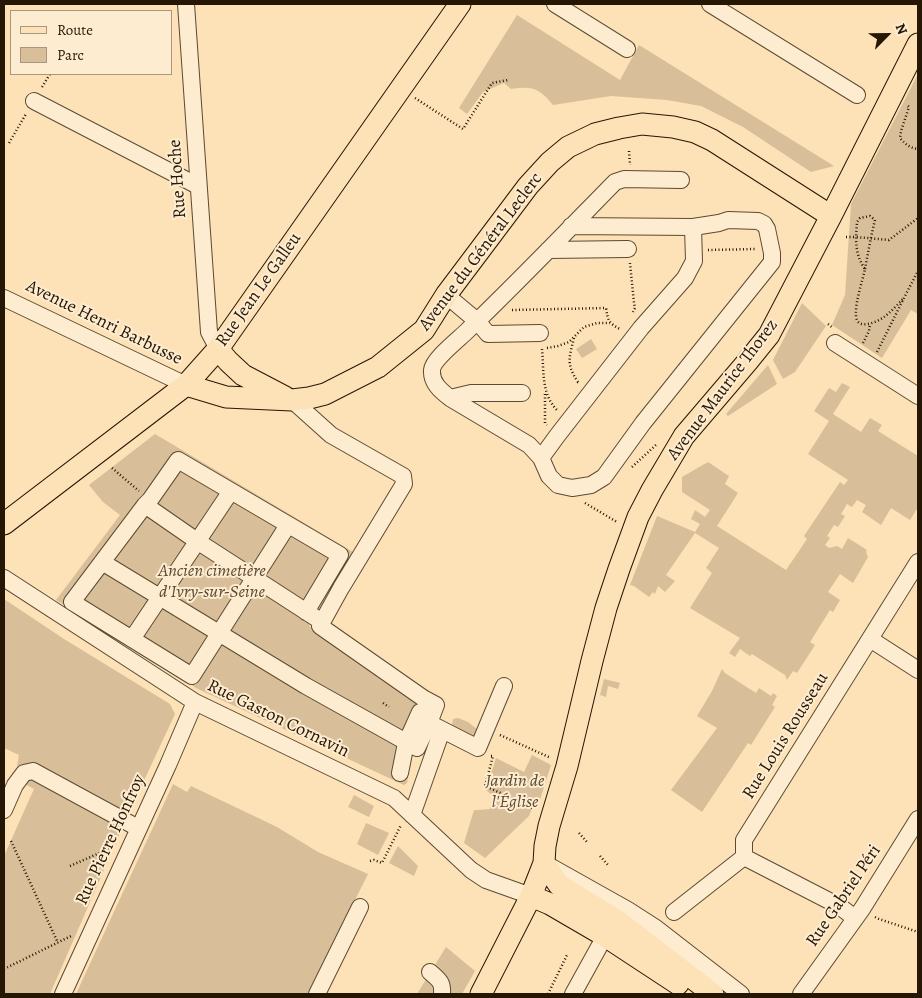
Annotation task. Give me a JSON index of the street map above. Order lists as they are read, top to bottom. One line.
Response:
{"streets":{"main road":["Avenue du Général Leclerc","Rue Jean Le Galleu","Avenue Maurice Thorez"],"street":["Rue Hoche","Avenue Henri Barbusse","Rue Gaston Cornavin","Rue Louis Rousseau","Rue Pierre Honfroy","Rue Gabriel Péri"]},"crossings":[["Rue Hoche","Rue Jean Le Galleu"],["Avenue du Général Leclerc","Rue Jean Le Galleu"],["Avenue du Général Leclerc","Avenue Henri Barbusse"],["Avenue du Général Leclerc","Avenue Maurice Thorez"],["Rue Jean Le Galleu","Avenue Henri Barbusse"],["Avenue Maurice Thorez","Rue Gaston Cornavin"],["Rue Gaston Cornavin","Rue Pierre Honfroy"]],"parks":["Ancien cimetière d'Ivry-sur-Seine","Jardin de l'Église"],"legend":["Route","Parc"],"north":"top right"}
